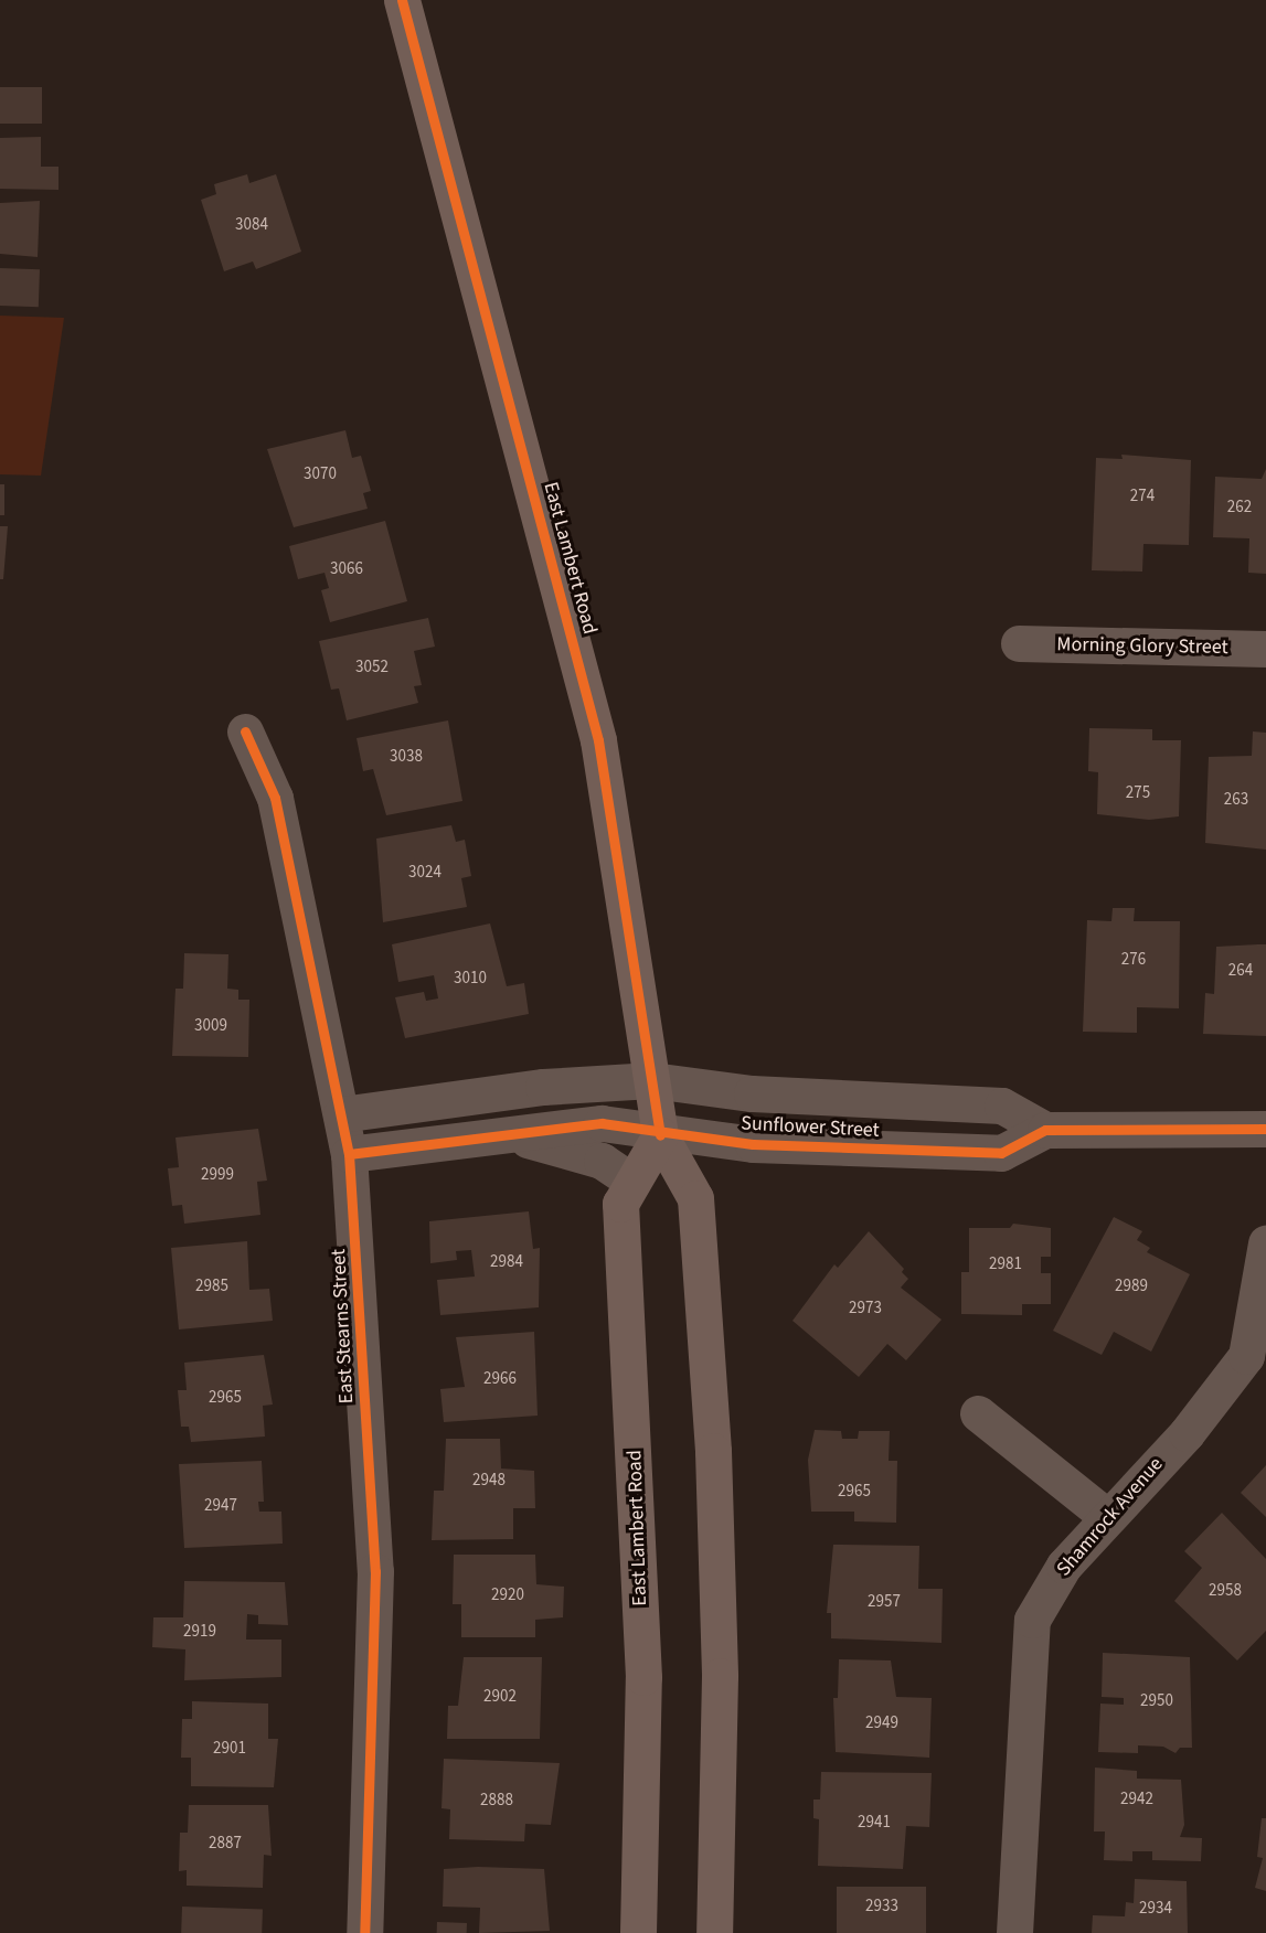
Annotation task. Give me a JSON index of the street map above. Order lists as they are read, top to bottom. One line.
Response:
{"streets":{"main road":["East Lambert Road"],"street":["Morning Glory Street","Sunflower Street","East Stearns Street","Shamrock Avenue"]},"crossings":[["East Lambert Road","Sunflower Street"],["Sunflower Street","East Stearns Street"]],"house_numbers":["3084","3070","274","262","3066","3052","3038","275","263","3024","276","264","3010","3009","2999","2984","2981","2985","2989","2973","2966","2965","2948","2965","2947","2958","2920","2957","2919","2902","2950","2949","2901","2942","2888","2941","2887","2933","2934"]}
